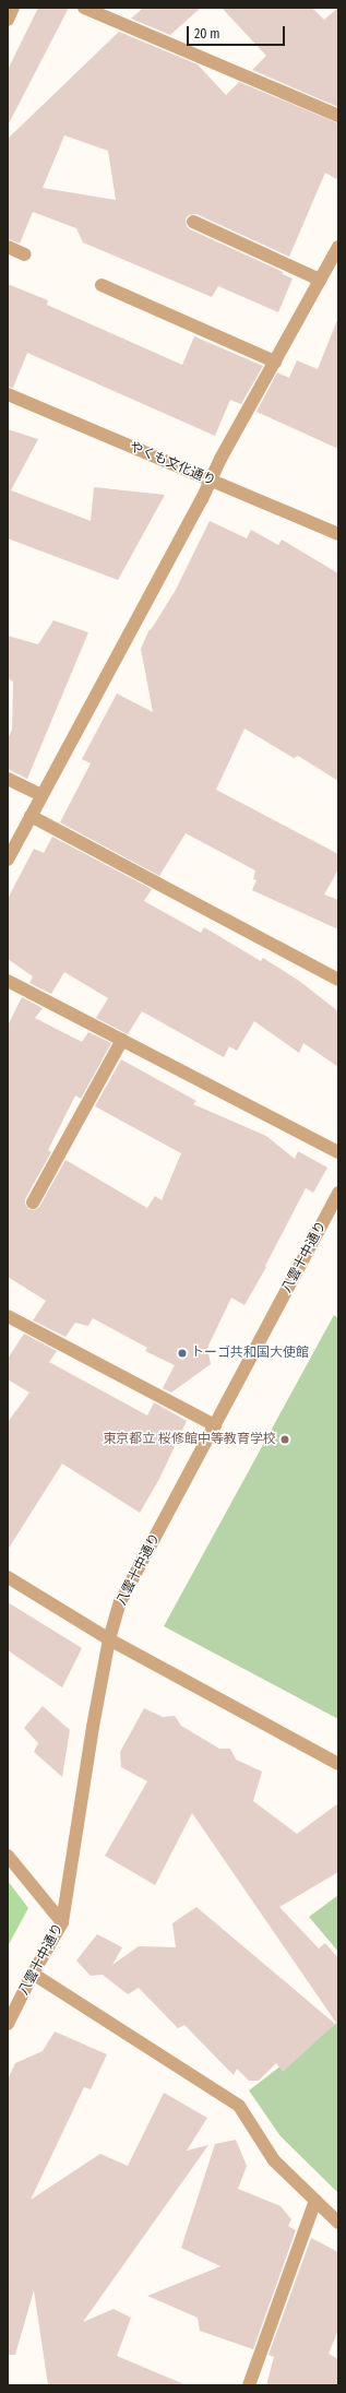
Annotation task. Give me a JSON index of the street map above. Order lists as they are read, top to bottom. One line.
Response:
{"streets":{"street":["やくも文化通り","八雲十中通り"]},"places":["トーゴ共和国大使館","東京都立 桜修館中等教育学校"],"scale_bar":"20 m"}
